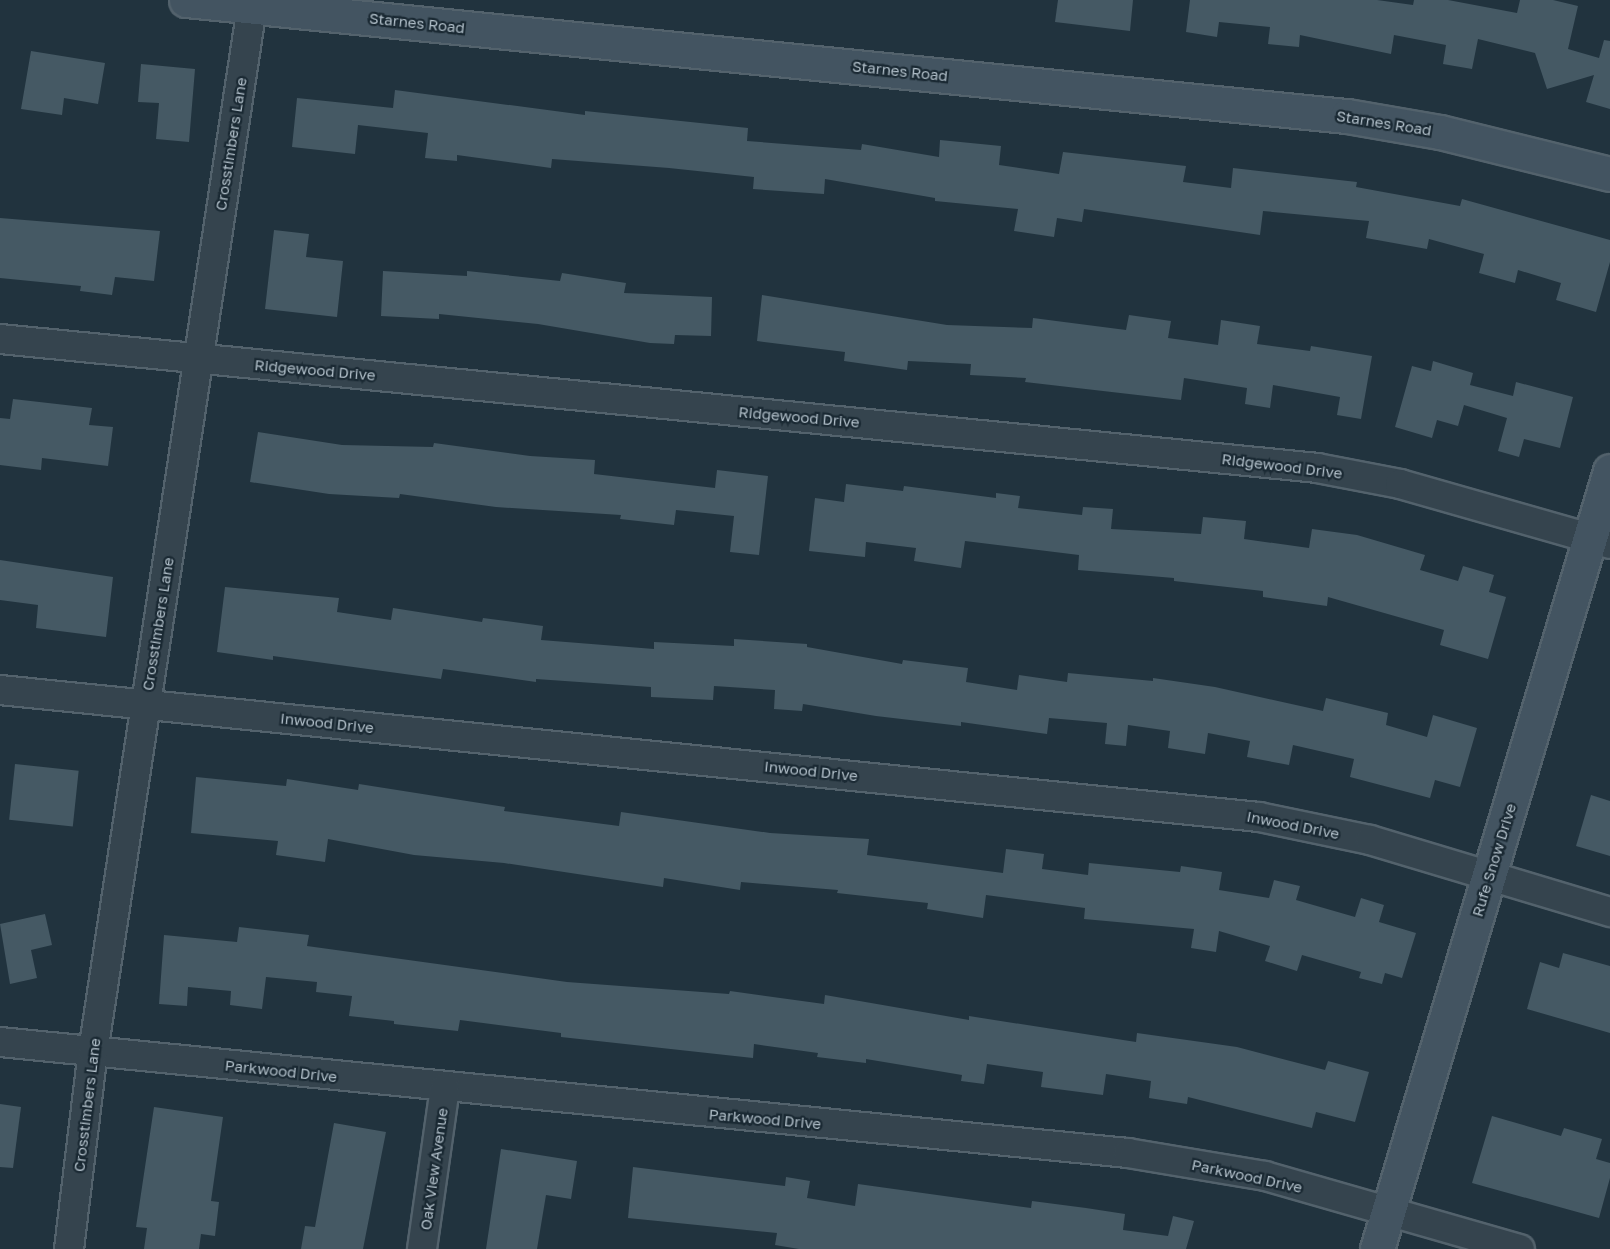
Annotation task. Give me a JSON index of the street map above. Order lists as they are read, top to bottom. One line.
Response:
{"streets":{"main road":["Starnes Road","Rufe Snow Drive"],"street":["Crosstimbers Lane","Ridgewood Drive","Inwood Drive","Parkwood Drive","Oak View Avenue"]},"crossings":[["Starnes Road","Crosstimbers Lane"],["Crosstimbers Lane","Ridgewood Drive"],["Crosstimbers Lane","Inwood Drive"],["Crosstimbers Lane","Parkwood Drive"],["Ridgewood Drive","Rufe Snow Drive"],["Inwood Drive","Rufe Snow Drive"],["Rufe Snow Drive","Parkwood Drive"],["Parkwood Drive","Oak View Avenue"]]}
